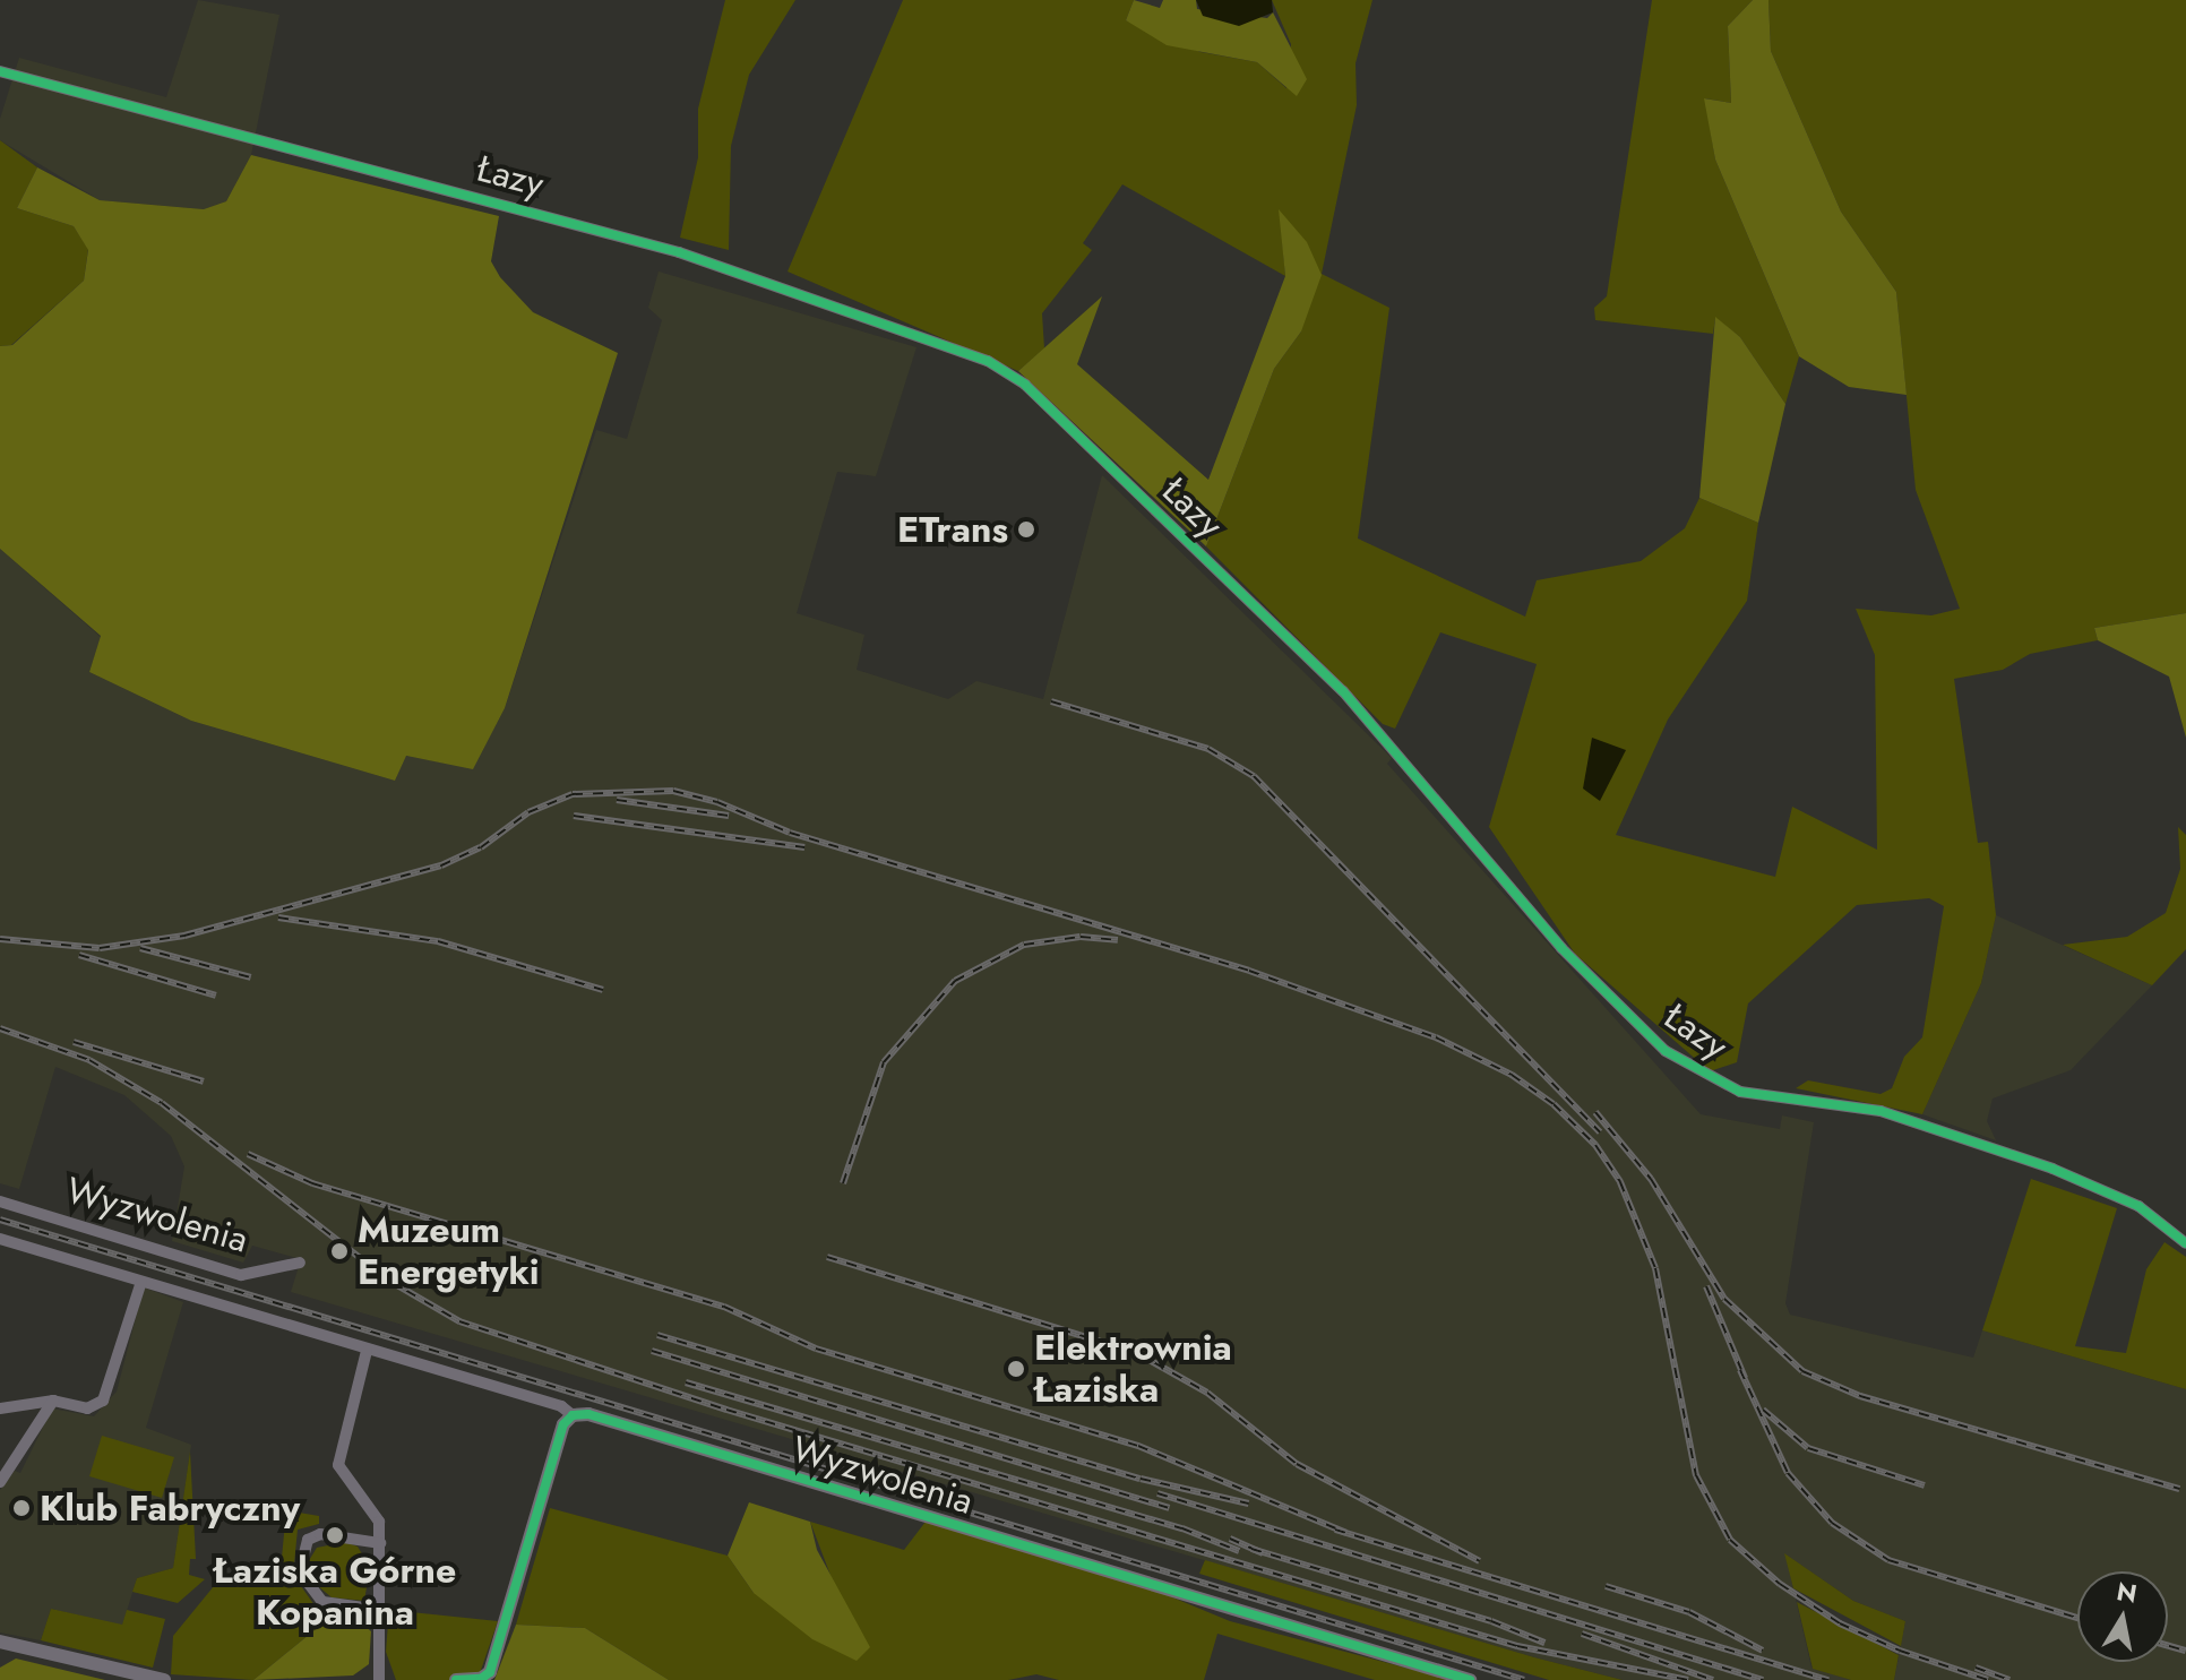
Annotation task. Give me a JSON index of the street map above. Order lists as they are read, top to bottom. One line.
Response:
{"streets":{"street":["Łazy","Wyzwolenia"]},"places":["ETrans","Muzeum Energetyki","Elektrownia Łaziska","Klub Fabryczny","Łaziska Górne Kopanina"],"north":"top"}
